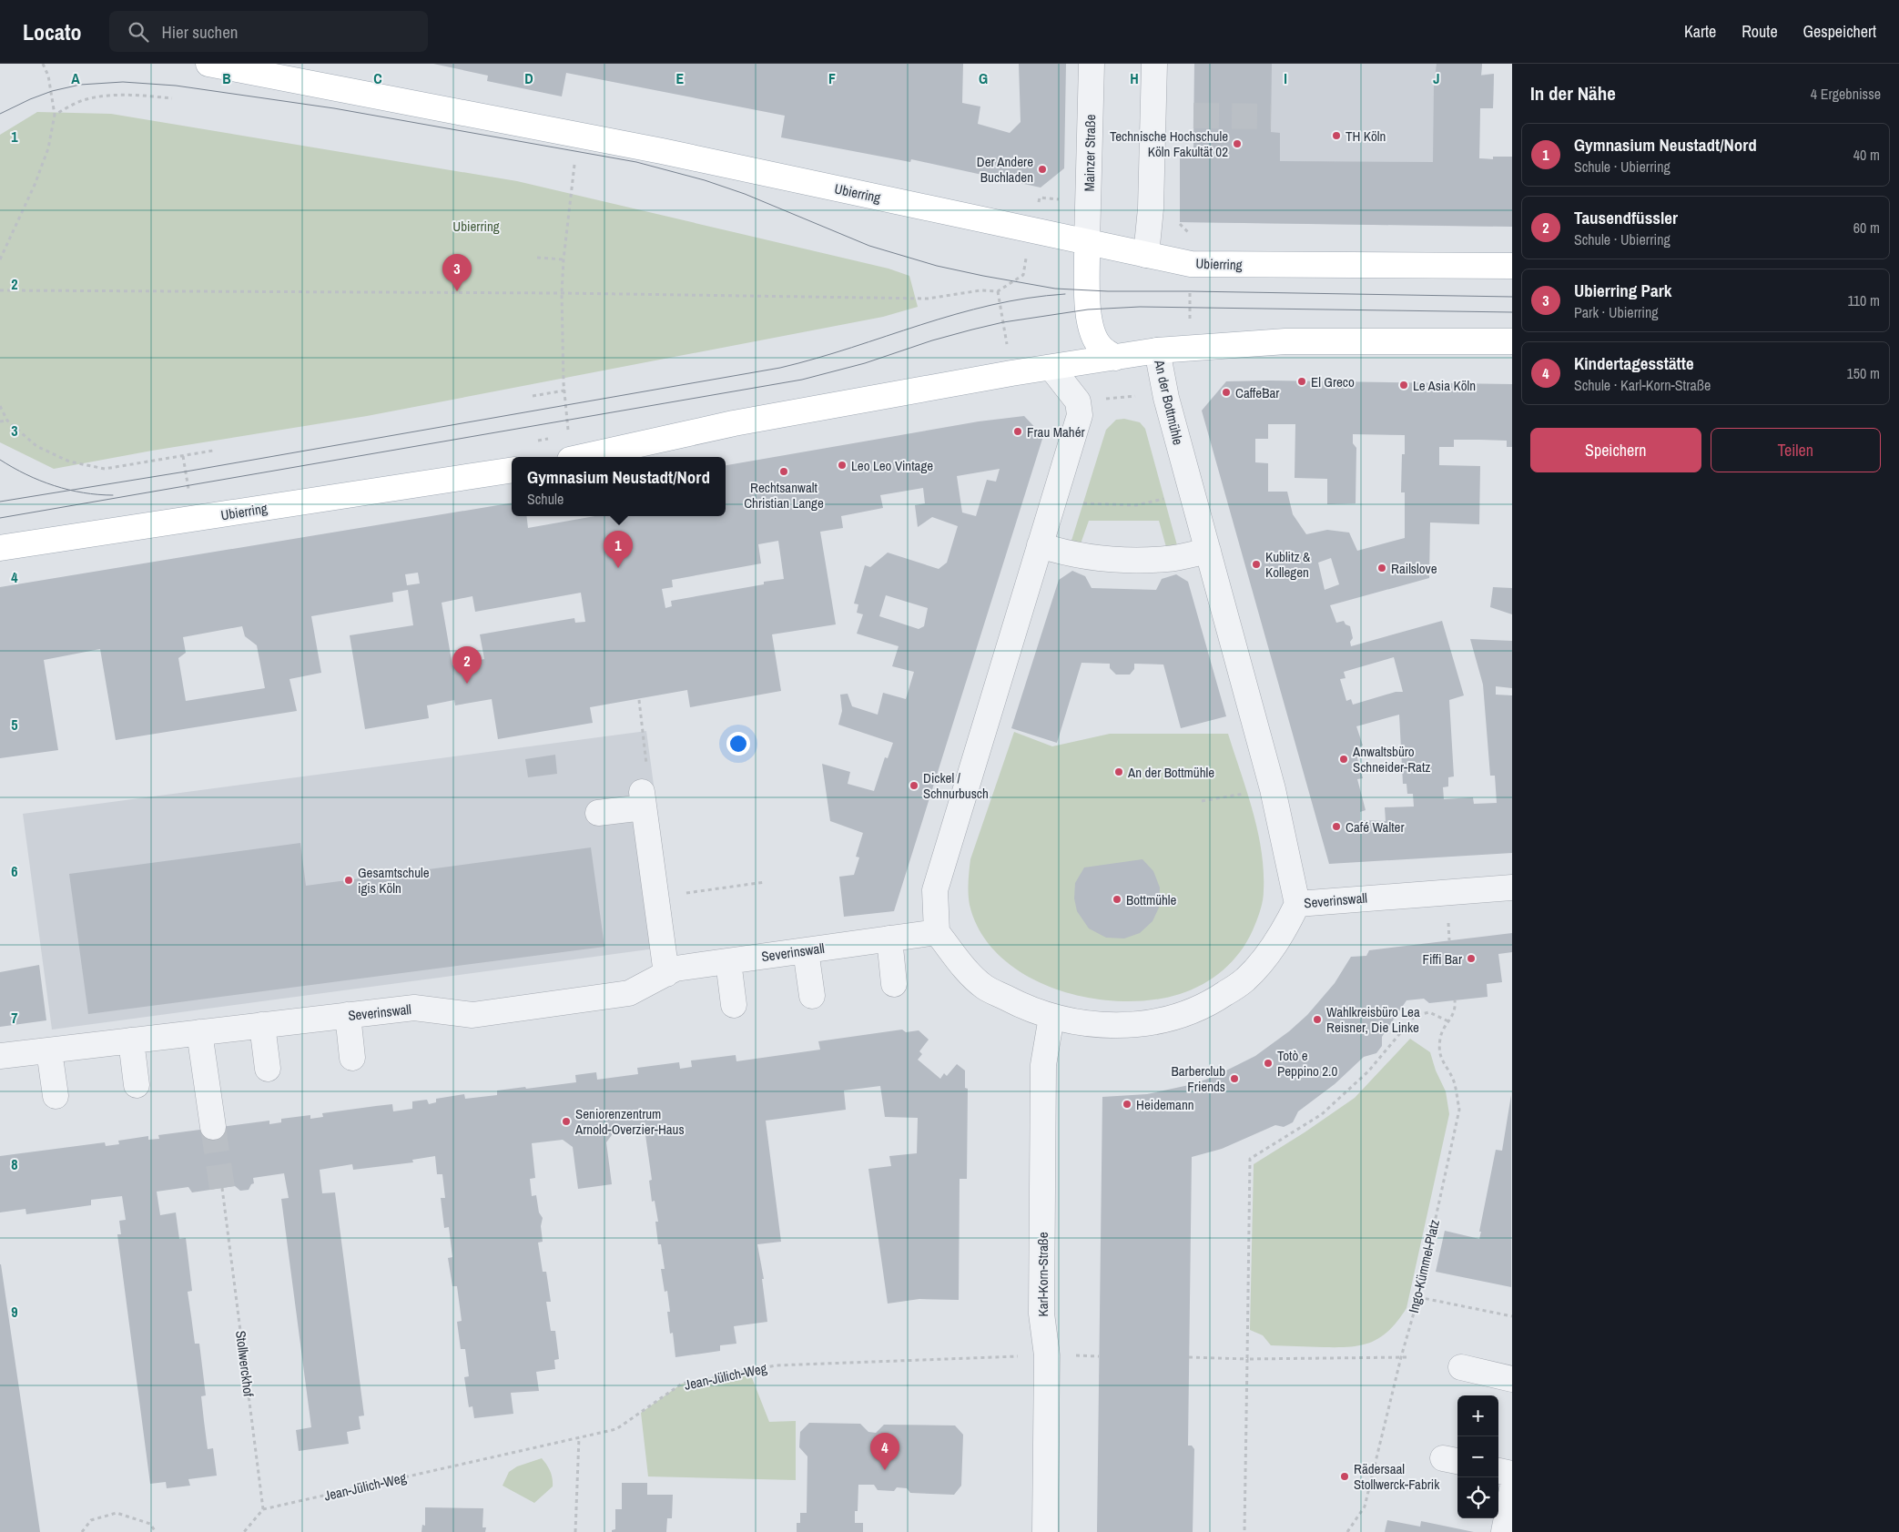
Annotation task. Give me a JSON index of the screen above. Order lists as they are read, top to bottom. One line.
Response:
{"streets":{"main road":["Ubierring"],"street":["Mainzer Straße","An der Bottmühle","Severinswall","Karl-Korn-Straße"],"path":["Ingo-Kümmel-Platz","Stollwerckhof","Jean-Jülich-Weg"]},"crossings":[["Mainzer Straße","Ubierring"],["An der Bottmühle","Severinswall"],["Severinswall","Karl-Korn-Straße"],["Karl-Korn-Straße","Jean-Jülich-Weg"],["Stollwerckhof","Jean-Jülich-Weg"]],"parks":["Ubierring"],"places":["TH Köln","Technische Hochschule Köln Fakultät 02","Der Andere Buchladen","El Greco","Le Asia Köln","Caffe´Bar","Frau Mahér","Leo Leo Vintage","Rechtsanwalt Christian Lange","Kublitz & Kollegen","Railslove","Anwaltsbüro Schneider-Ratz","An der Bottmühle","Dickel / Schnurbusch","Café Walter","Gesamtschule igis Köln","Bottmühle","Fiffi Bar","Wahlkreisbüro Lea Reisner, Die Linke","Totò e Peppino 2.0","Barberclub Friends","Heidemann","Seniorenzentrum Arnold-Overzier-Haus","Rädersaal Stollwerck-Fabrik"],"page":{"header":"Locato","search":"Hier suchen","nav":["Karte","Route","Gespeichert"],"heading":["In der Nähe","4 Ergebnisse"],"list":[{"mark":"1","name":"Gymnasium Neustadt/Nord","note":"Schule · Ubierring","value":"40 m"},{"mark":"2","name":"Tausendfüssler","note":"Schule · Ubierring","value":"60 m"},{"mark":"3","name":"Ubierring Park","note":"Park · Ubierring","value":"110 m"},{"mark":"4","name":"Kindertagesstätte","note":"Schule · Karl-Korn-Straße","value":"150 m"}],"pins":["3","1","2","4"],"buttons":["Speichern","Teilen"],"popup":["Gymnasium Neustadt/Nord","Schule"],"map_buttons":["+","−"]},"grid":{"columns":["A","B","C","D","E","F","G","H","I","J"],"rows":["1","2","3","4","5","6","7","8","9"]}}
